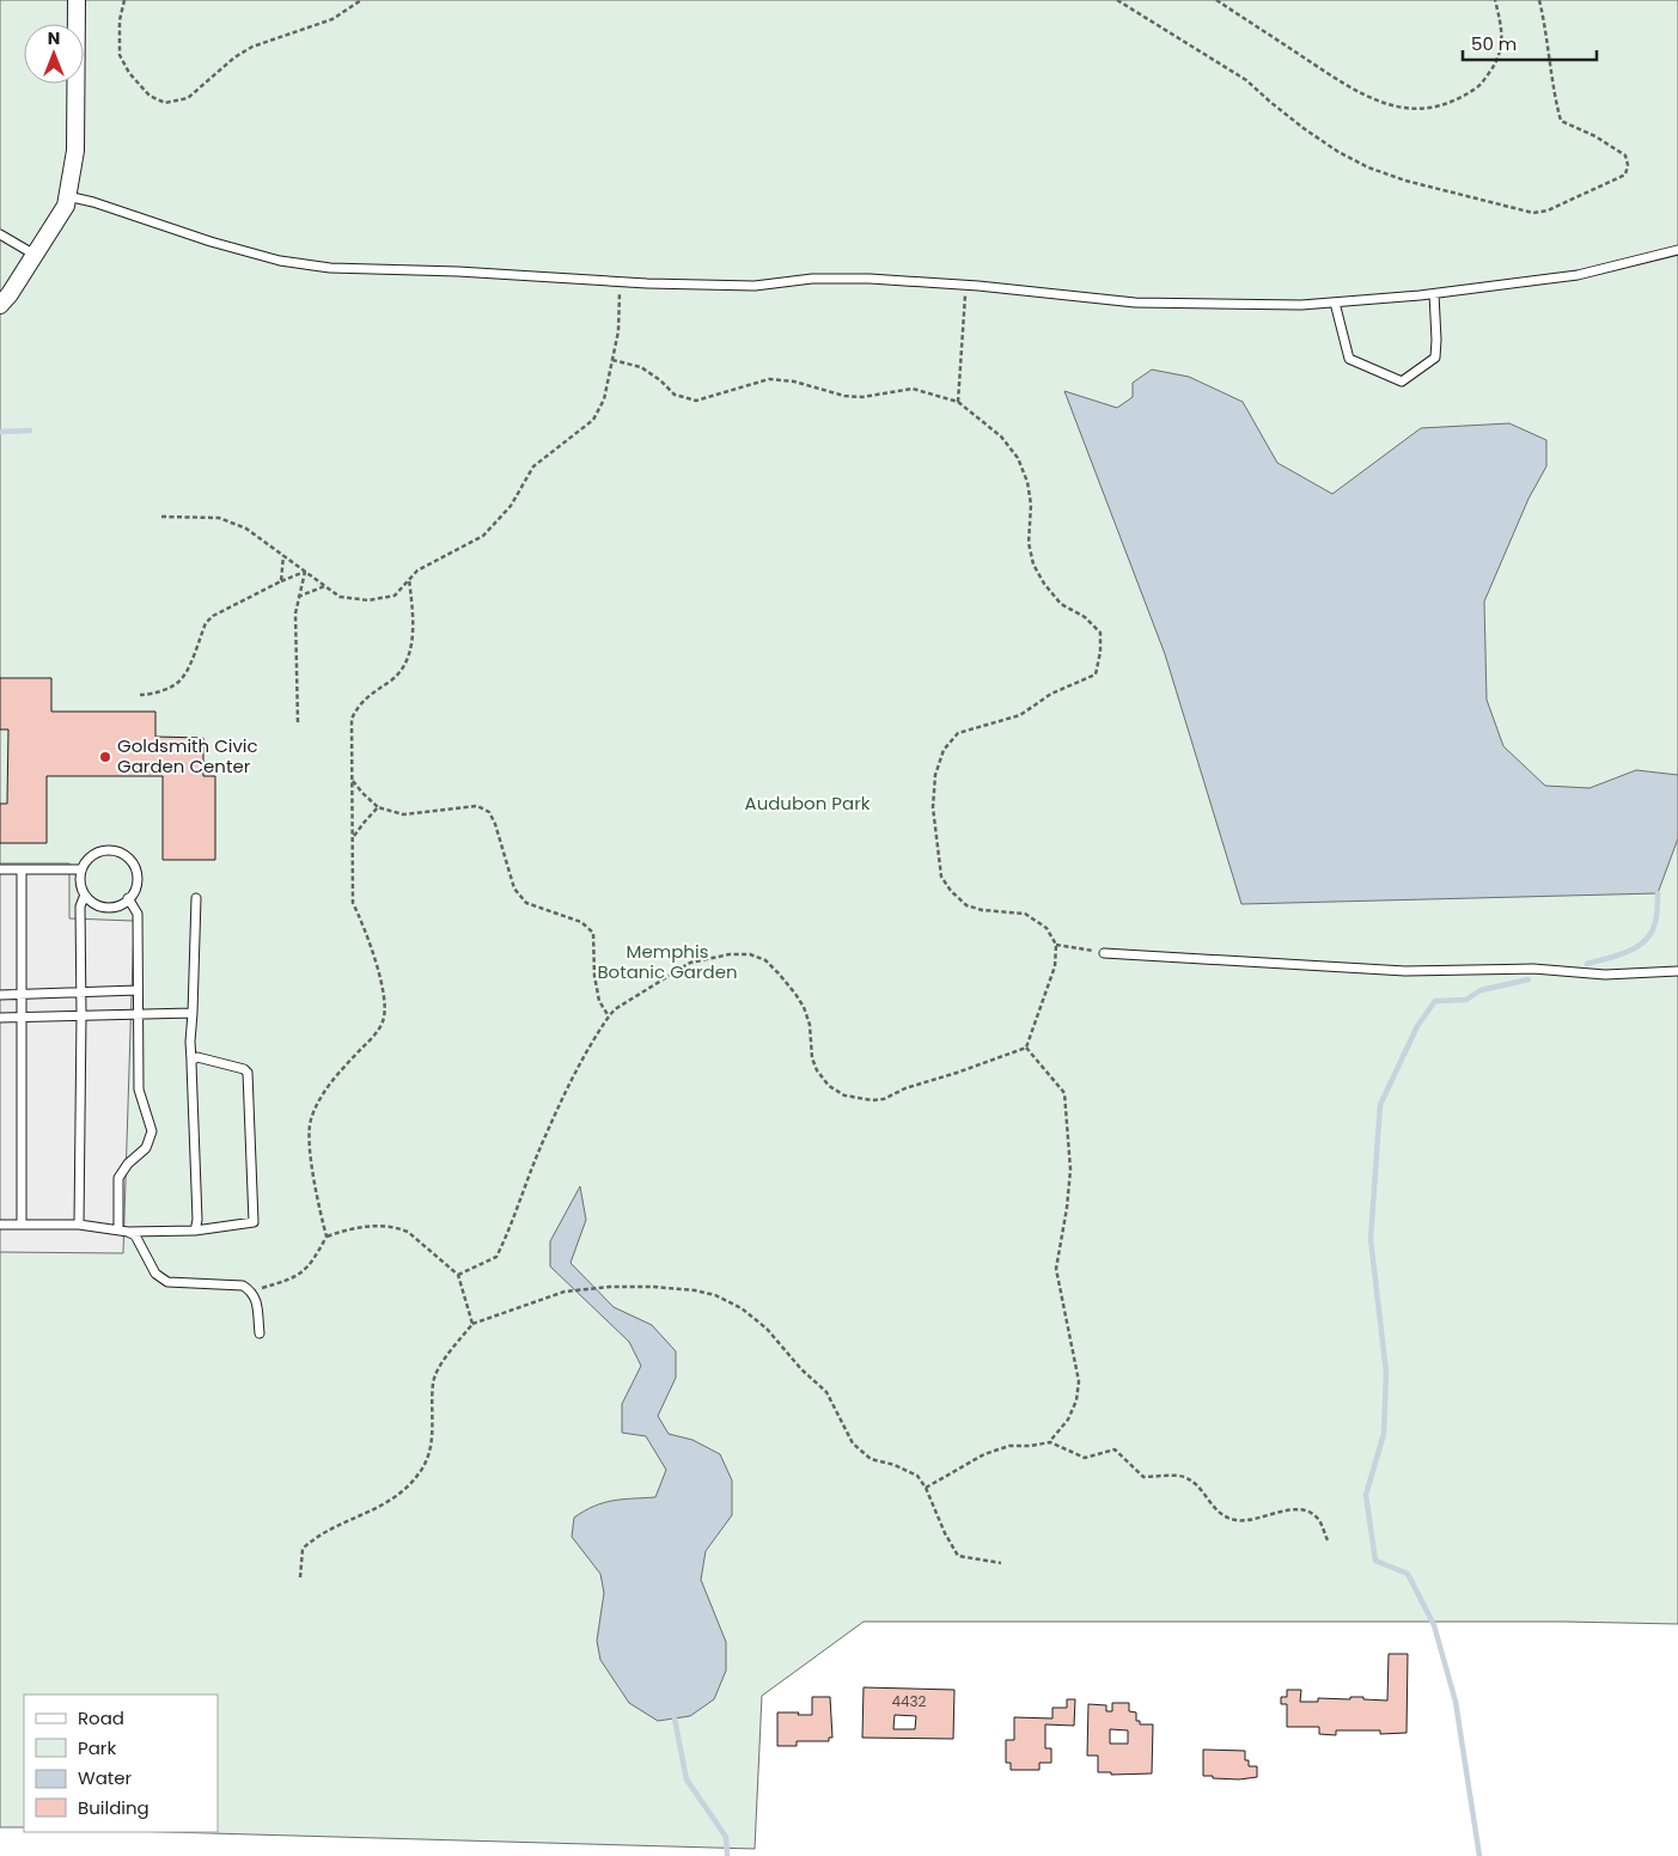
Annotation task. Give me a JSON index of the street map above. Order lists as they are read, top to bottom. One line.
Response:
{"parks":["Audubon Park","Memphis Botanic Garden"],"places":["Goldsmith Civic Garden Center"],"house_numbers":["4432"],"legend":["Road","Park","Water","Building"],"scale_bar":"50 m","north":"top"}
